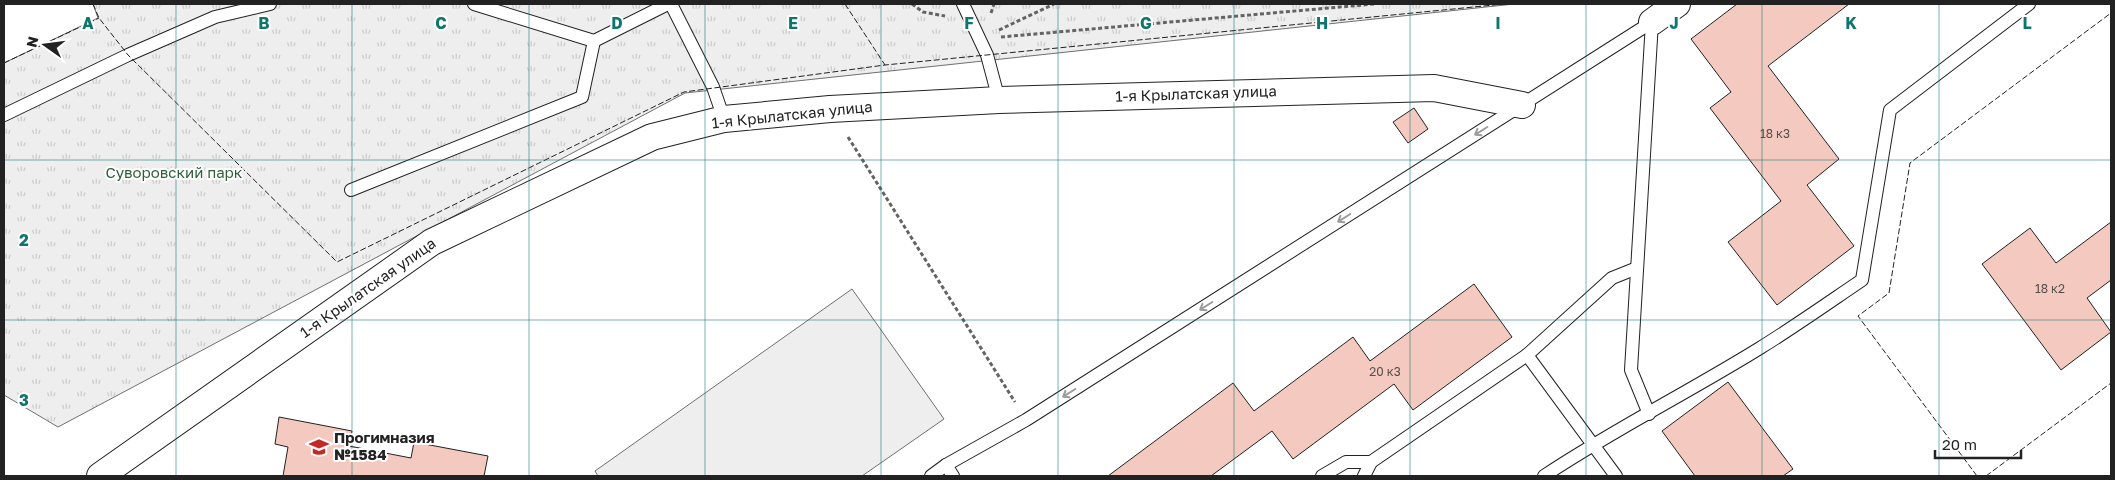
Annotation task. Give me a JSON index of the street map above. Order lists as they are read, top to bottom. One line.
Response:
{"streets":{"street":["1-я Крылатская улица"]},"parks":["Суворовский парк"],"places":{"school or university":["Прогимназия №1584"]},"house_numbers":["18 к3","18 к2","20 к3"],"scale_bar":"20 m","north":"left","grid":{"columns":["A","B","C","D","E","F","G","H","I","J","K","L"],"rows":["2","3"]}}
